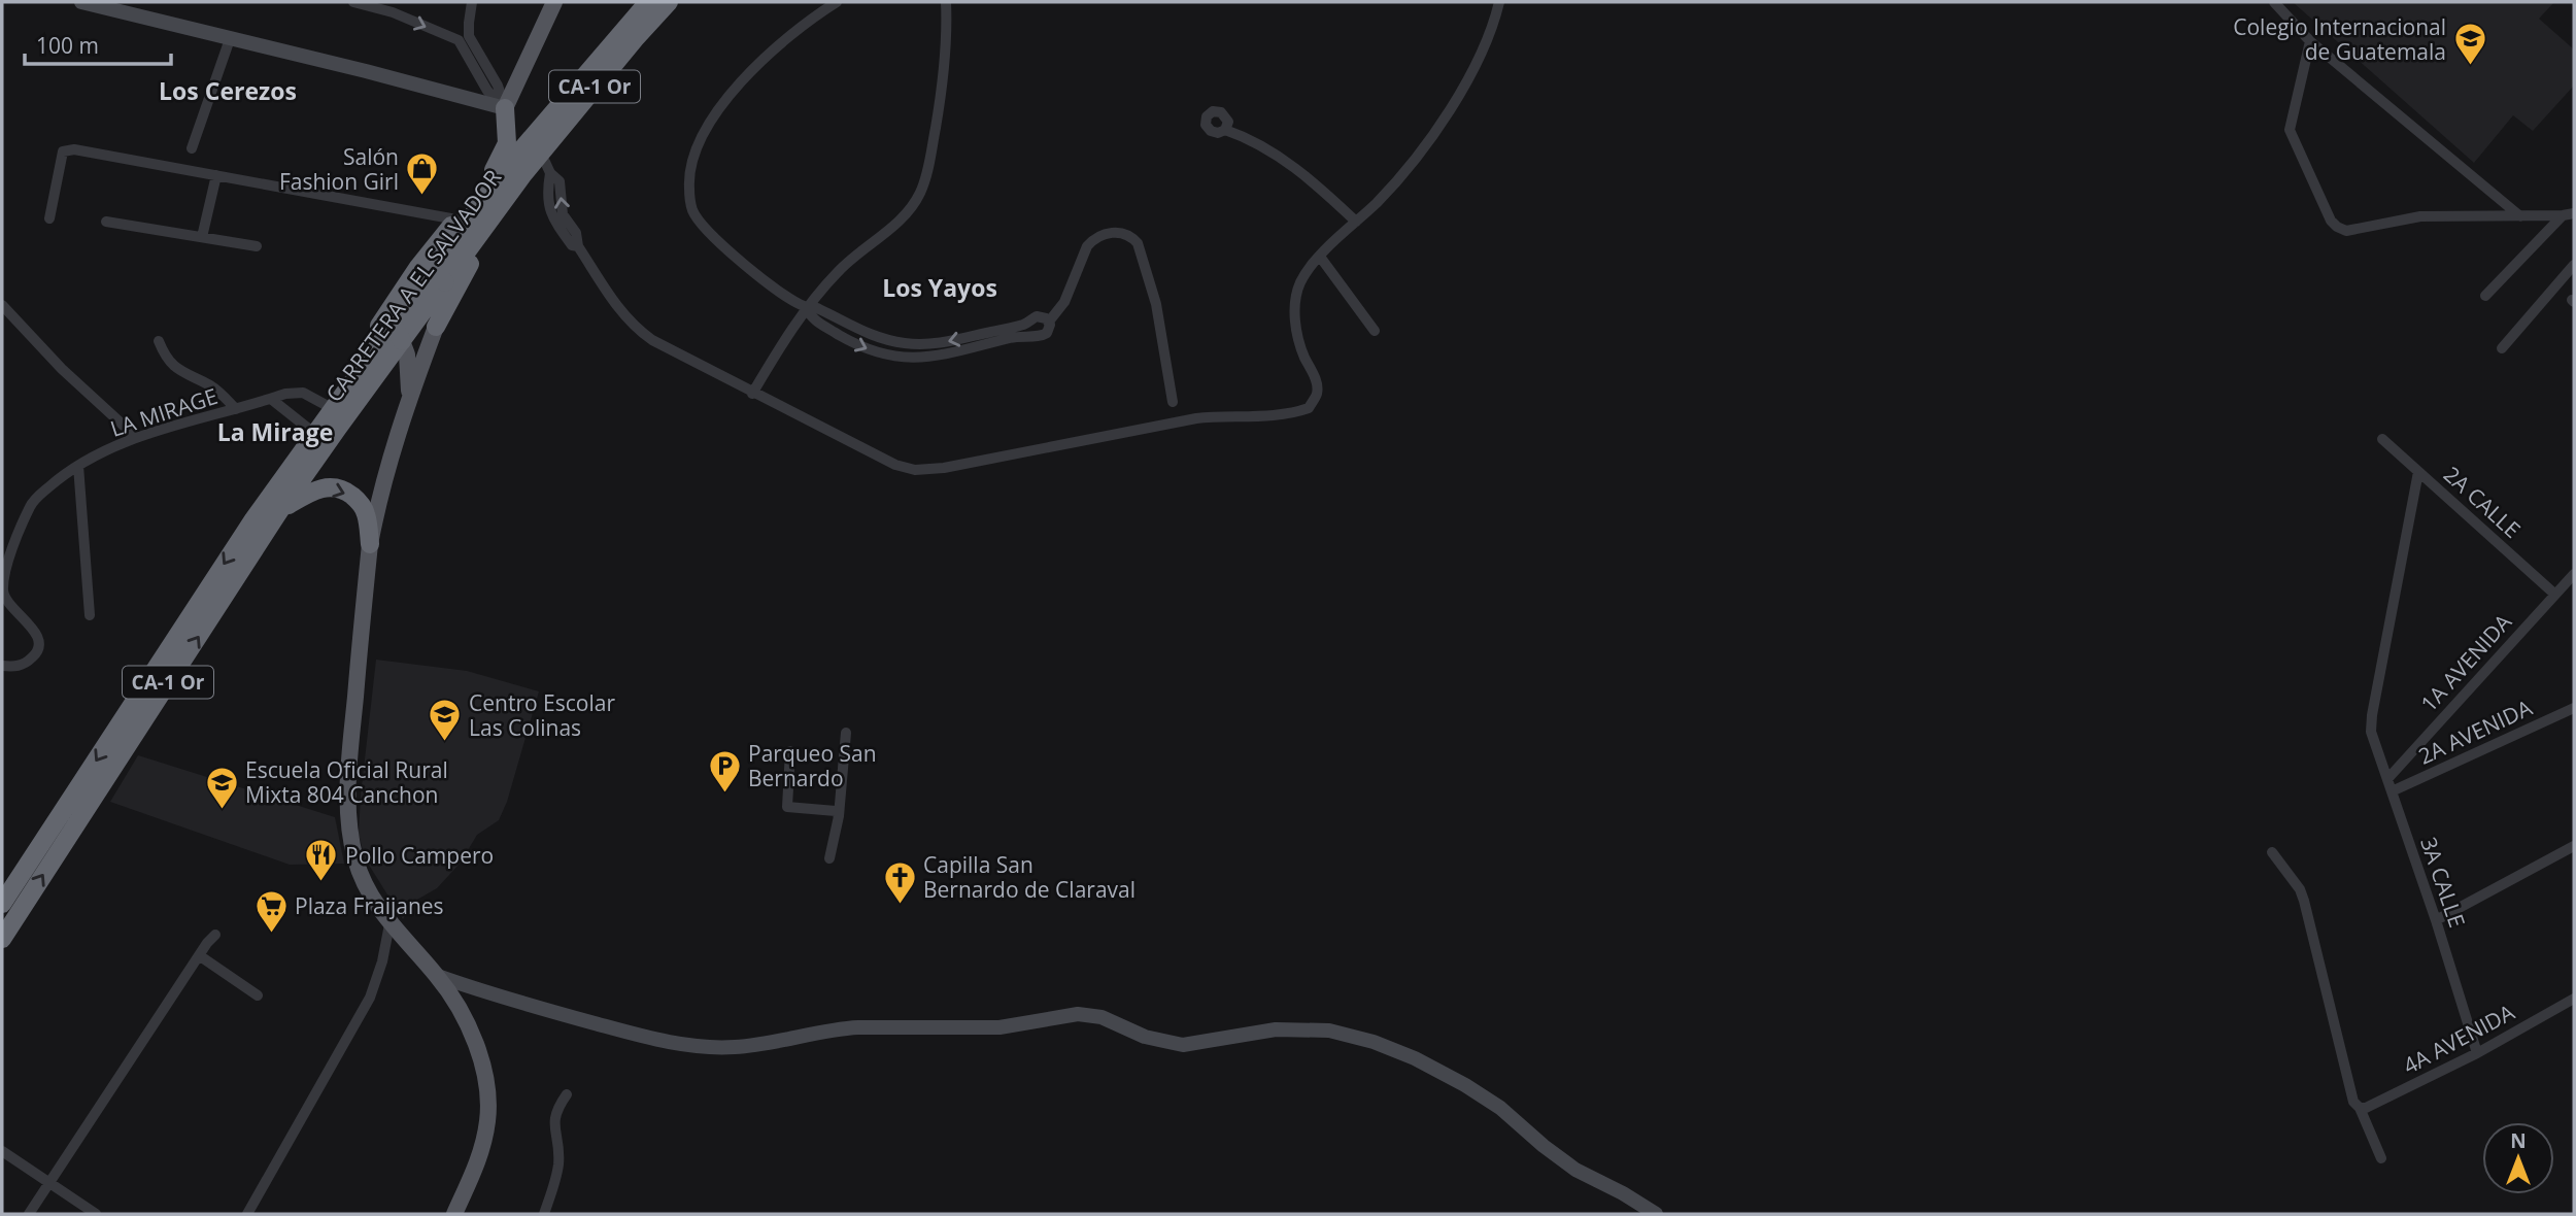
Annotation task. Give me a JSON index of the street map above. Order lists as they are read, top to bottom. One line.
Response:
{"streets":{"highway":["CA-1 Or","CARRETERA A EL SALVADOR"],"street":["LA MIRAGE","2A CALLE","1A AVENIDA","2A AVENIDA","3A CALLE","4A AVENIDA"]},"crossings":[["2A CALLE","1A AVENIDA"],["2A CALLE","3A CALLE"],["1A AVENIDA","3A CALLE"],["2A AVENIDA","3A CALLE"],["3A CALLE","4A AVENIDA"]],"districts":["Los Cerezos","Los Yayos","La Mirage"],"places":{"school or university":["Colegio Internacional de Guatemala","Centro Escolar Las Colinas","Escuela Oficial Rural Mixta 804 Canchon"],"shop":["Salón Fashion Girl"],"parking":["Parqueo San Bernardo"],"restaurant":["Pollo Campero"],"church":["Capilla San Bernardo de Claraval"],"supermarket":["Plaza Fraijanes"]},"scale_bar":"100 m","north":"top"}
